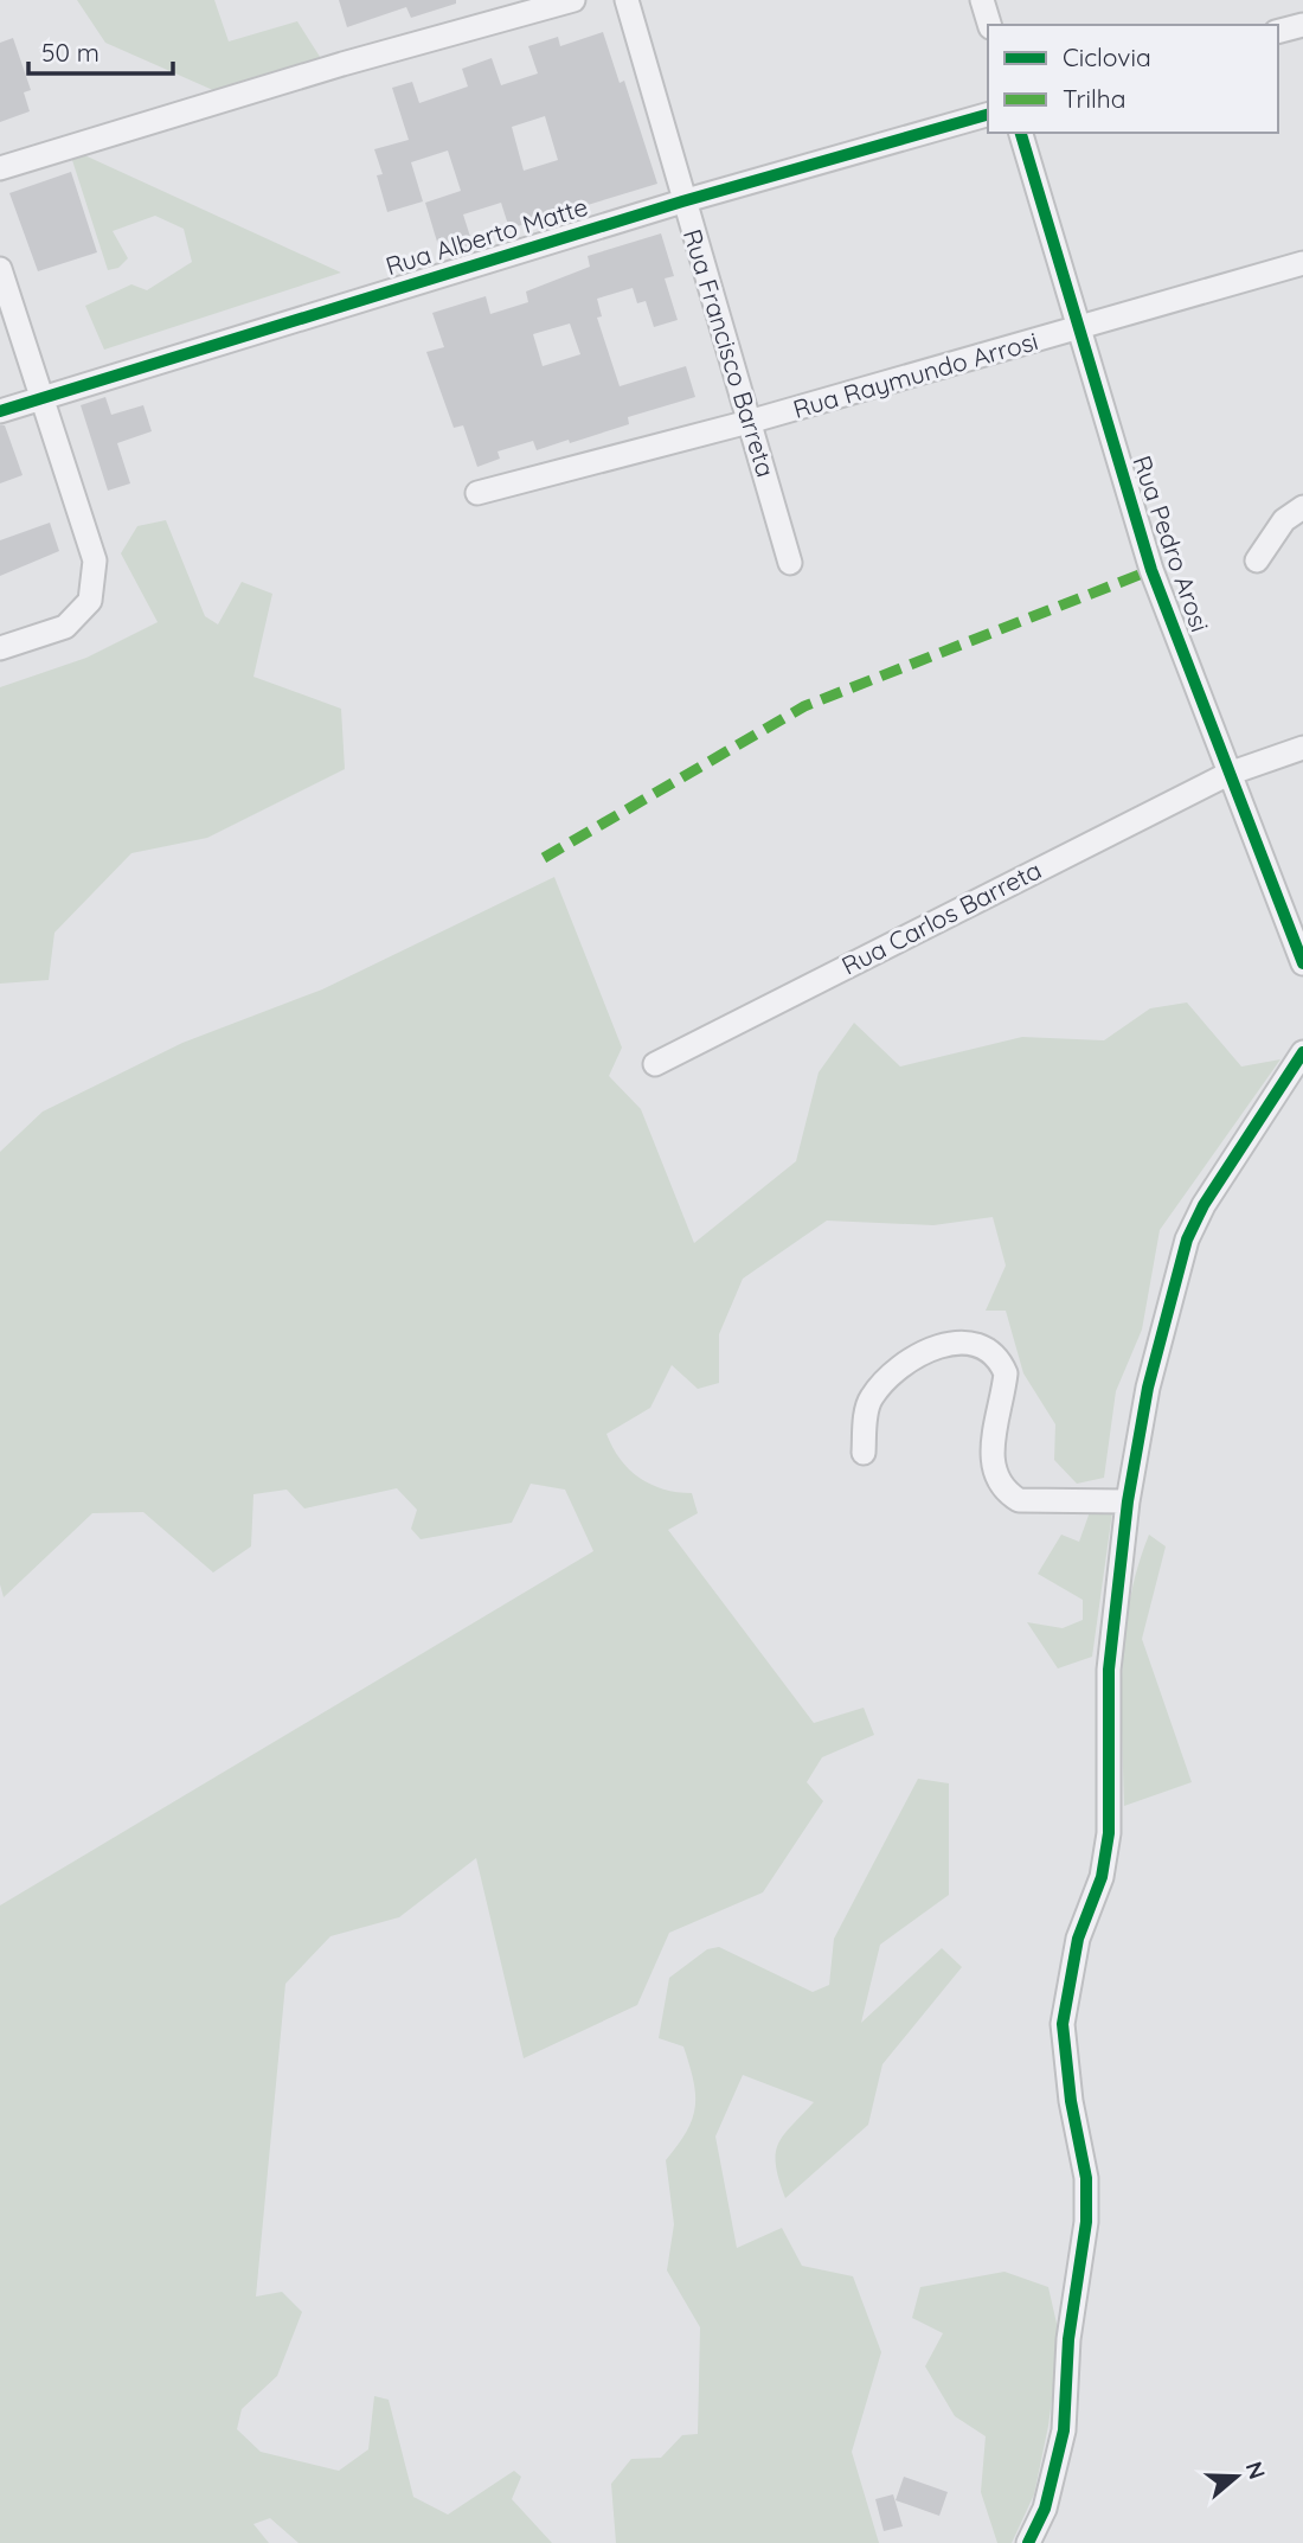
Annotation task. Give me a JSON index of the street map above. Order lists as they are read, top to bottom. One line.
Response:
{"streets":{"street":["Rua Alberto Matte","Rua Francisco Barreta","Rua Raymundo Arrosi","Rua Pedro Arosi","Rua Carlos Barreta"]},"crossings":[["Rua Alberto Matte","Rua Francisco Barreta"],["Rua Francisco Barreta","Rua Raymundo Arrosi"],["Rua Raymundo Arrosi","Rua Pedro Arosi"],["Rua Pedro Arosi","Rua Carlos Barreta"]],"legend":["Ciclovia","Trilha"],"scale_bar":"50 m","north":"right"}
